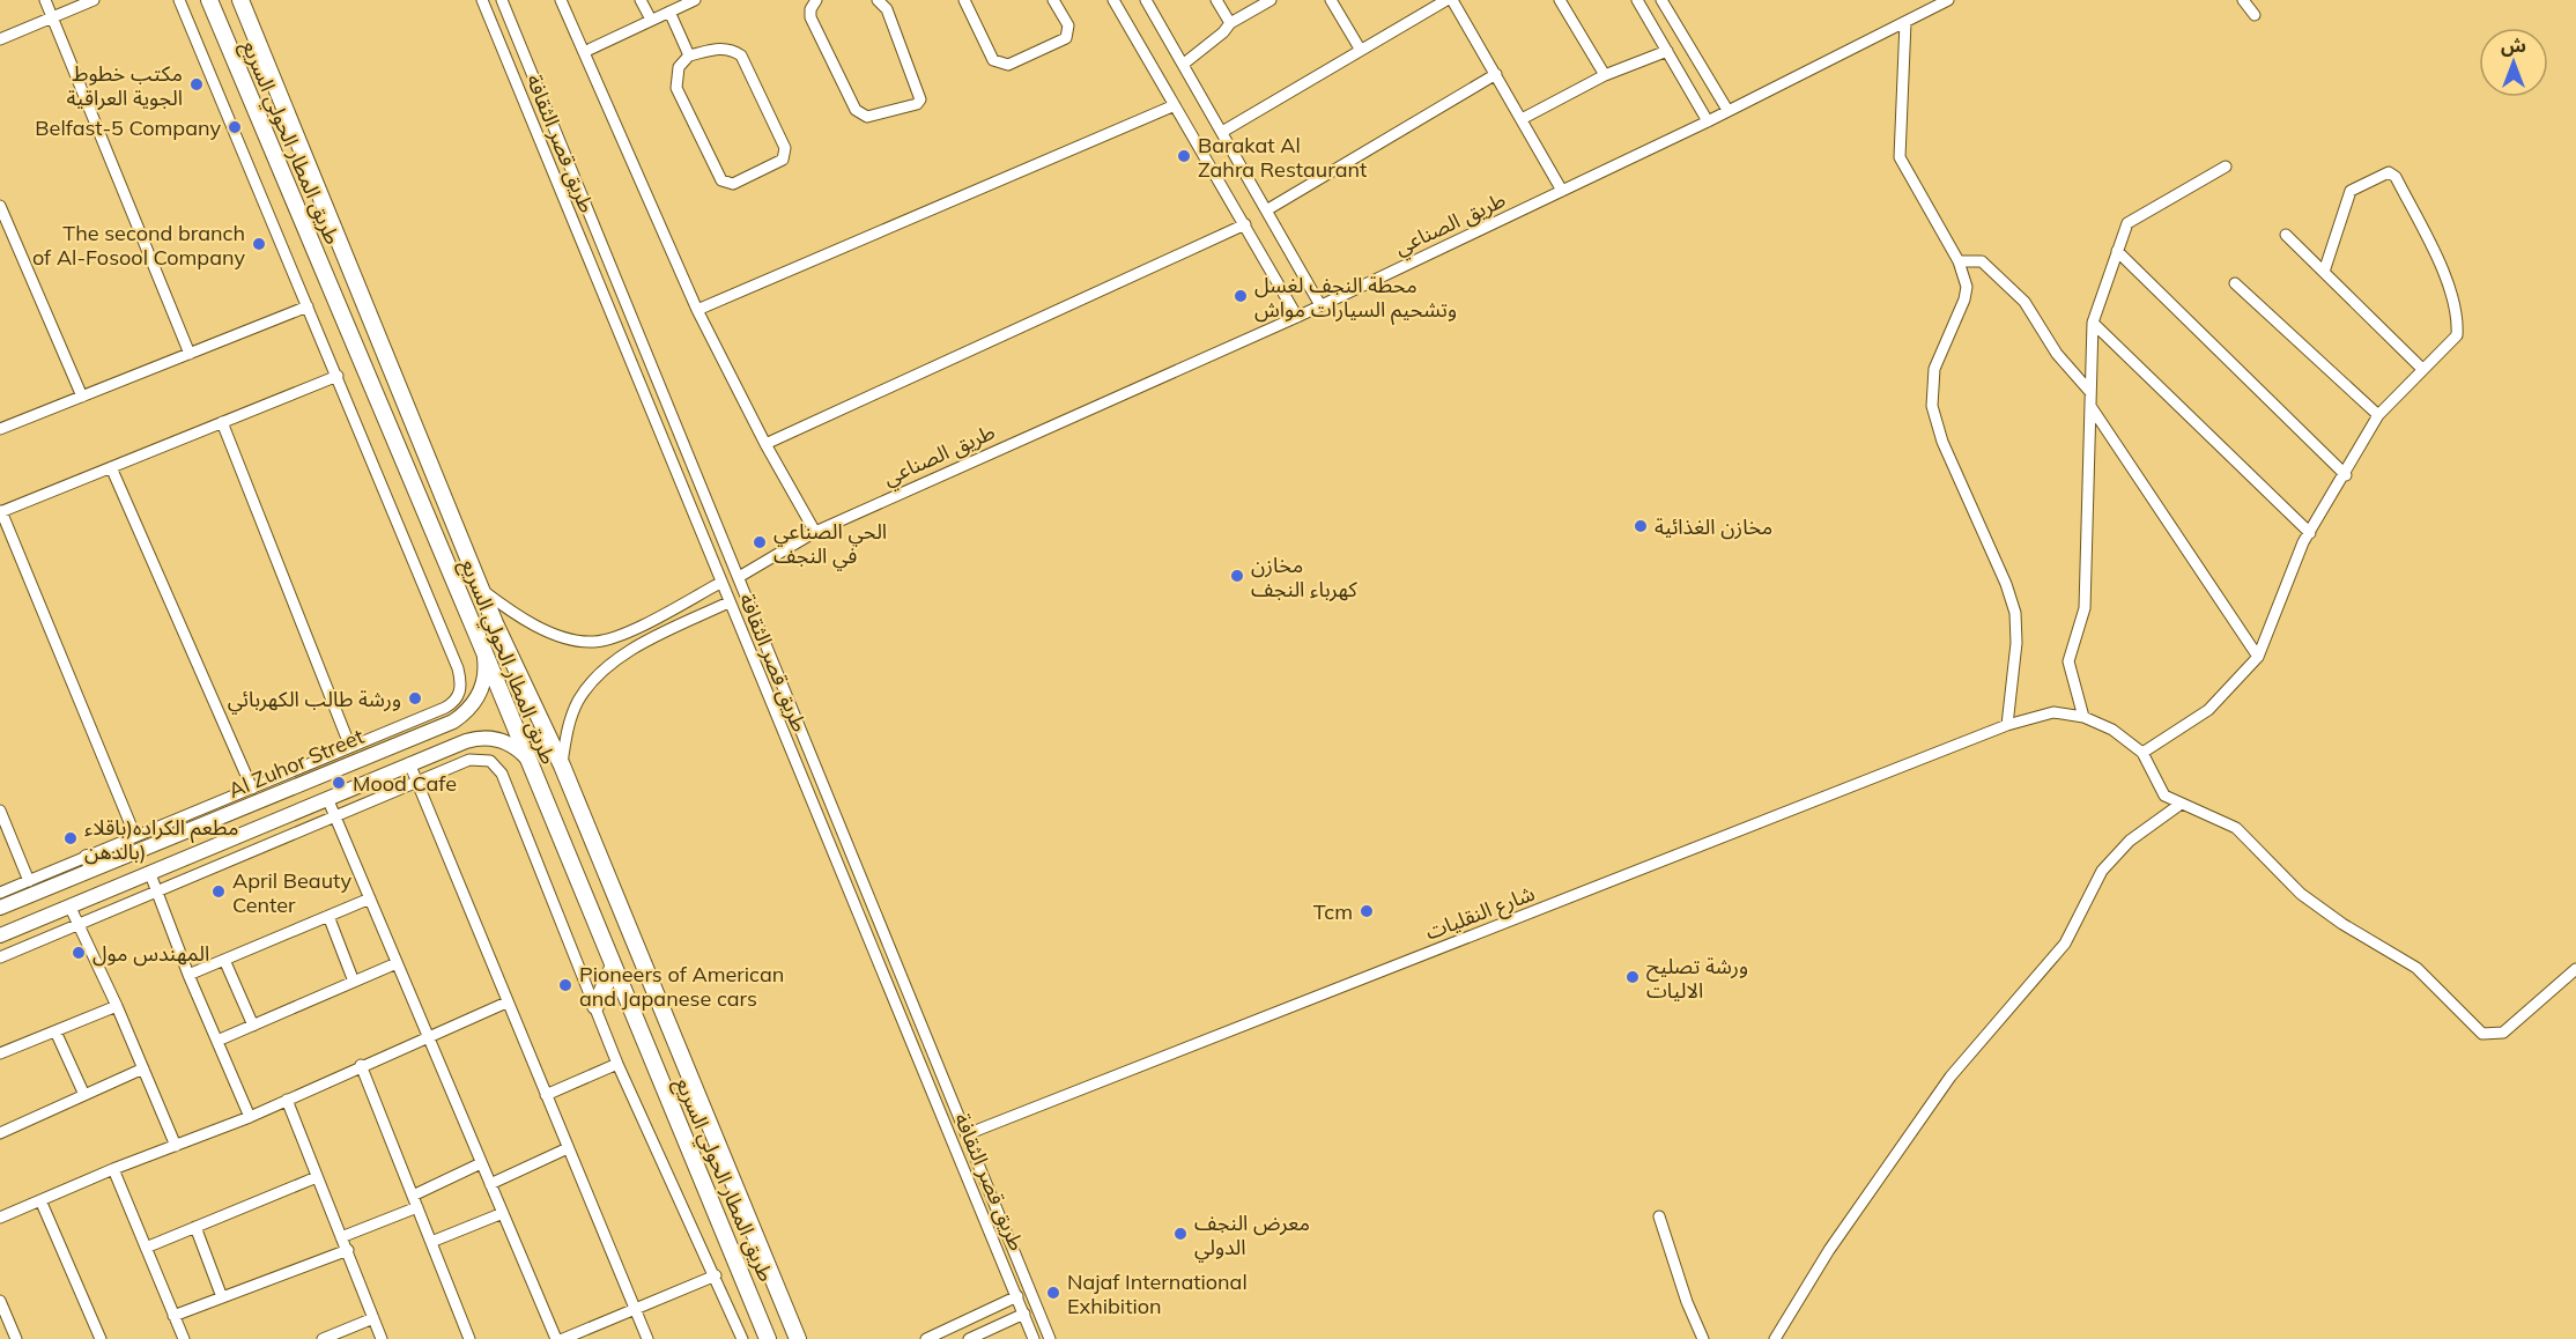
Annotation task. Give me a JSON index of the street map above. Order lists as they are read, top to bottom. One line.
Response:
{"streets":{"highway":["طريق المطار الحولي السريع"],"main road":["Al Zuhor Street"],"street":["طريق قصر الثقافة","طريق الصناعي","شارع النقليات"]},"crossings":[["طريق المطار الحولي السريع","Al Zuhor Street"],["طريق قصر الثقافة","طريق الصناعي"],["طريق قصر الثقافة","شارع النقليات"]],"places":["مكتب خطوط الجوية العراقية","Belfast-5 Company","Barakat Al Zahra Restaurant","The second branch of Al-Fosool Company","محطة النجف لغسل وتشحيم السيارات مواش","مخازن الغذائية","الحي الصناعي في النجف","مخازن كهرباء النجف","ورشة طالب الكهربائي","Mood Cafe","مطعم الكراده(باقلاء بالدهن)","April Beauty Center","Tcm","المهندس مول","ورشة تصليح الاليات","Pioneers of American and Japanese cars","معرض النجف الدولي","Najaf International Exhibition"],"north":"top"}
